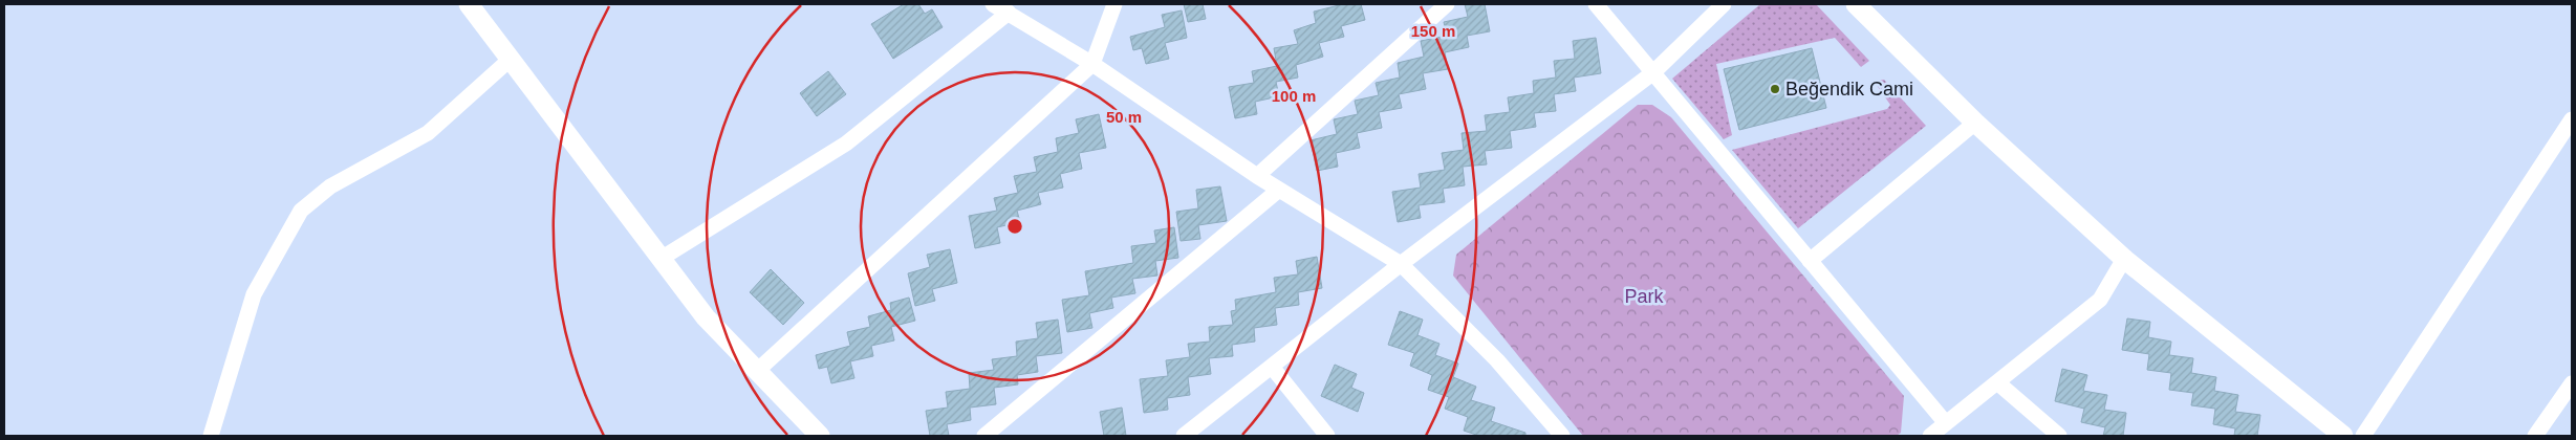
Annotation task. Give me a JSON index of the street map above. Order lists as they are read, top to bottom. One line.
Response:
{"parks":["Park"],"places":["Beğendik Cami"],"rings":["150 m","100 m","50 m"]}
